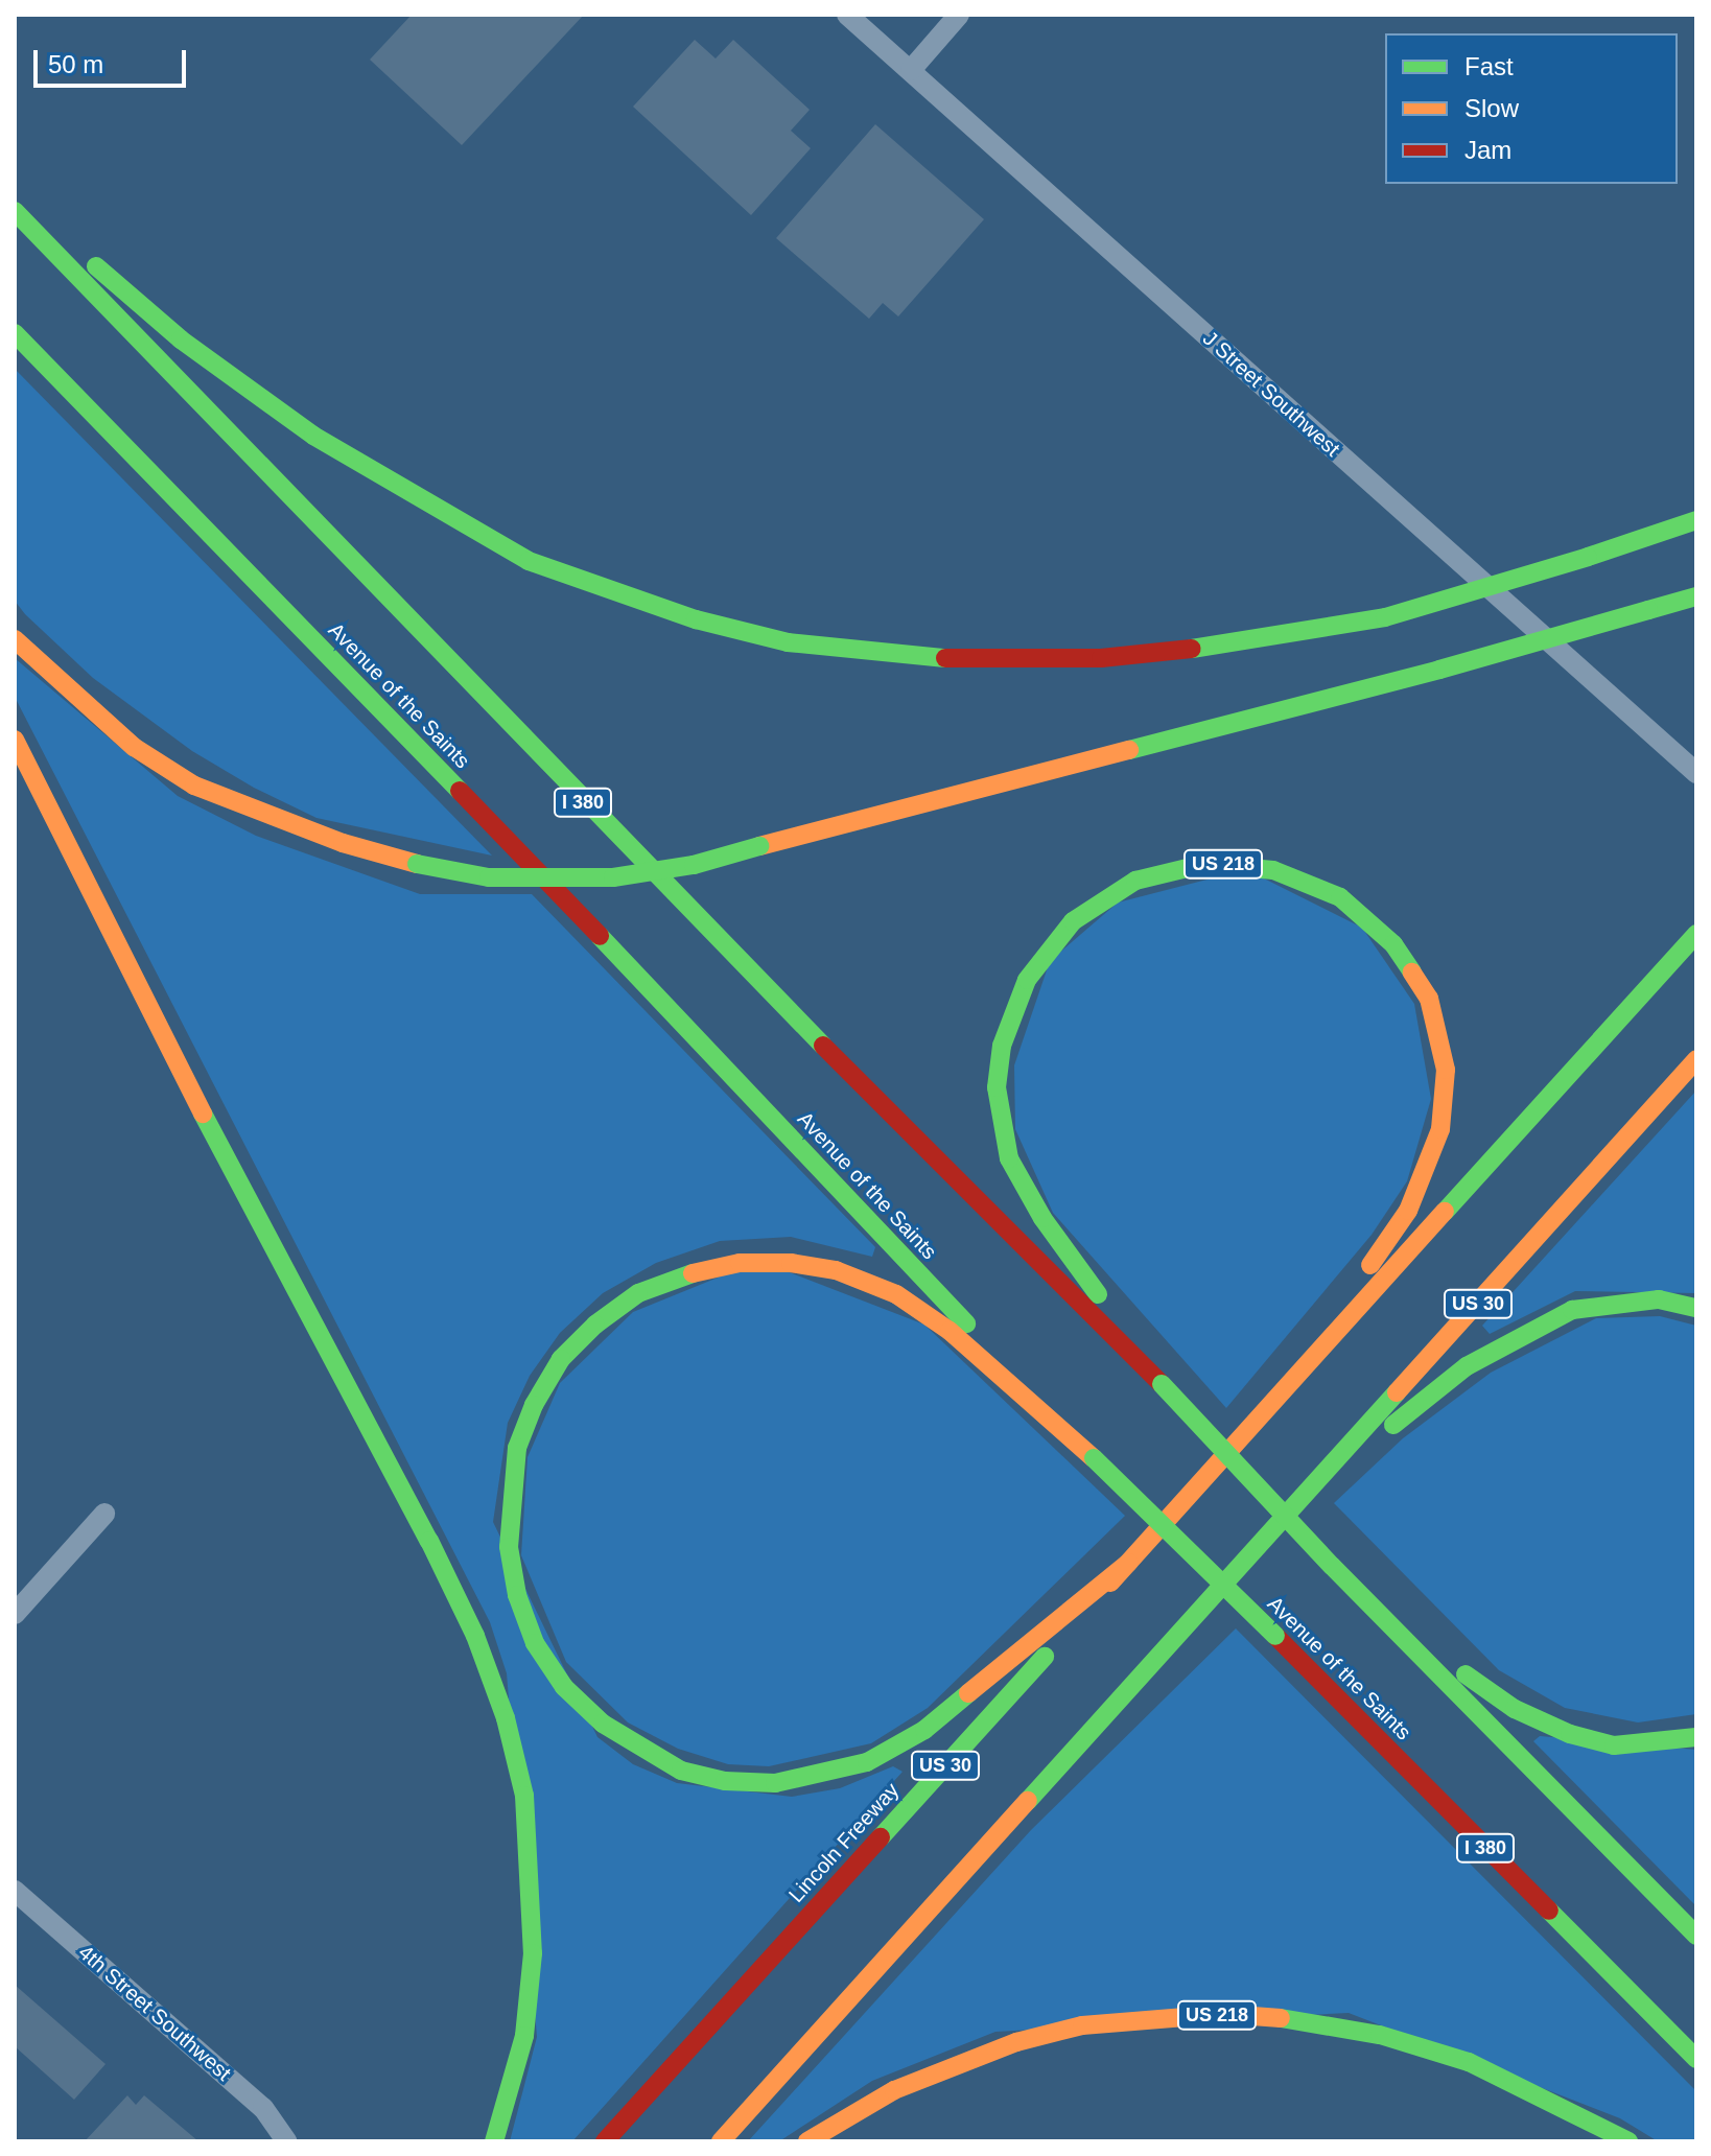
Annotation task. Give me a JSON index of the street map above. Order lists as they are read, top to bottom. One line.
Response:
{"streets":{"highway":["Avenue of the Saints","I 380","US 218","US 30","Lincoln Freeway"],"street":["J Street Southwest","4th Street Southwest"]},"crossings":[["I 380","US 218"],["US 218","US 30"],["US 218","Lincoln Freeway"],["US 30","Lincoln Freeway"]],"legend":["Fast","Slow","Jam"],"scale_bar":"50 m"}
